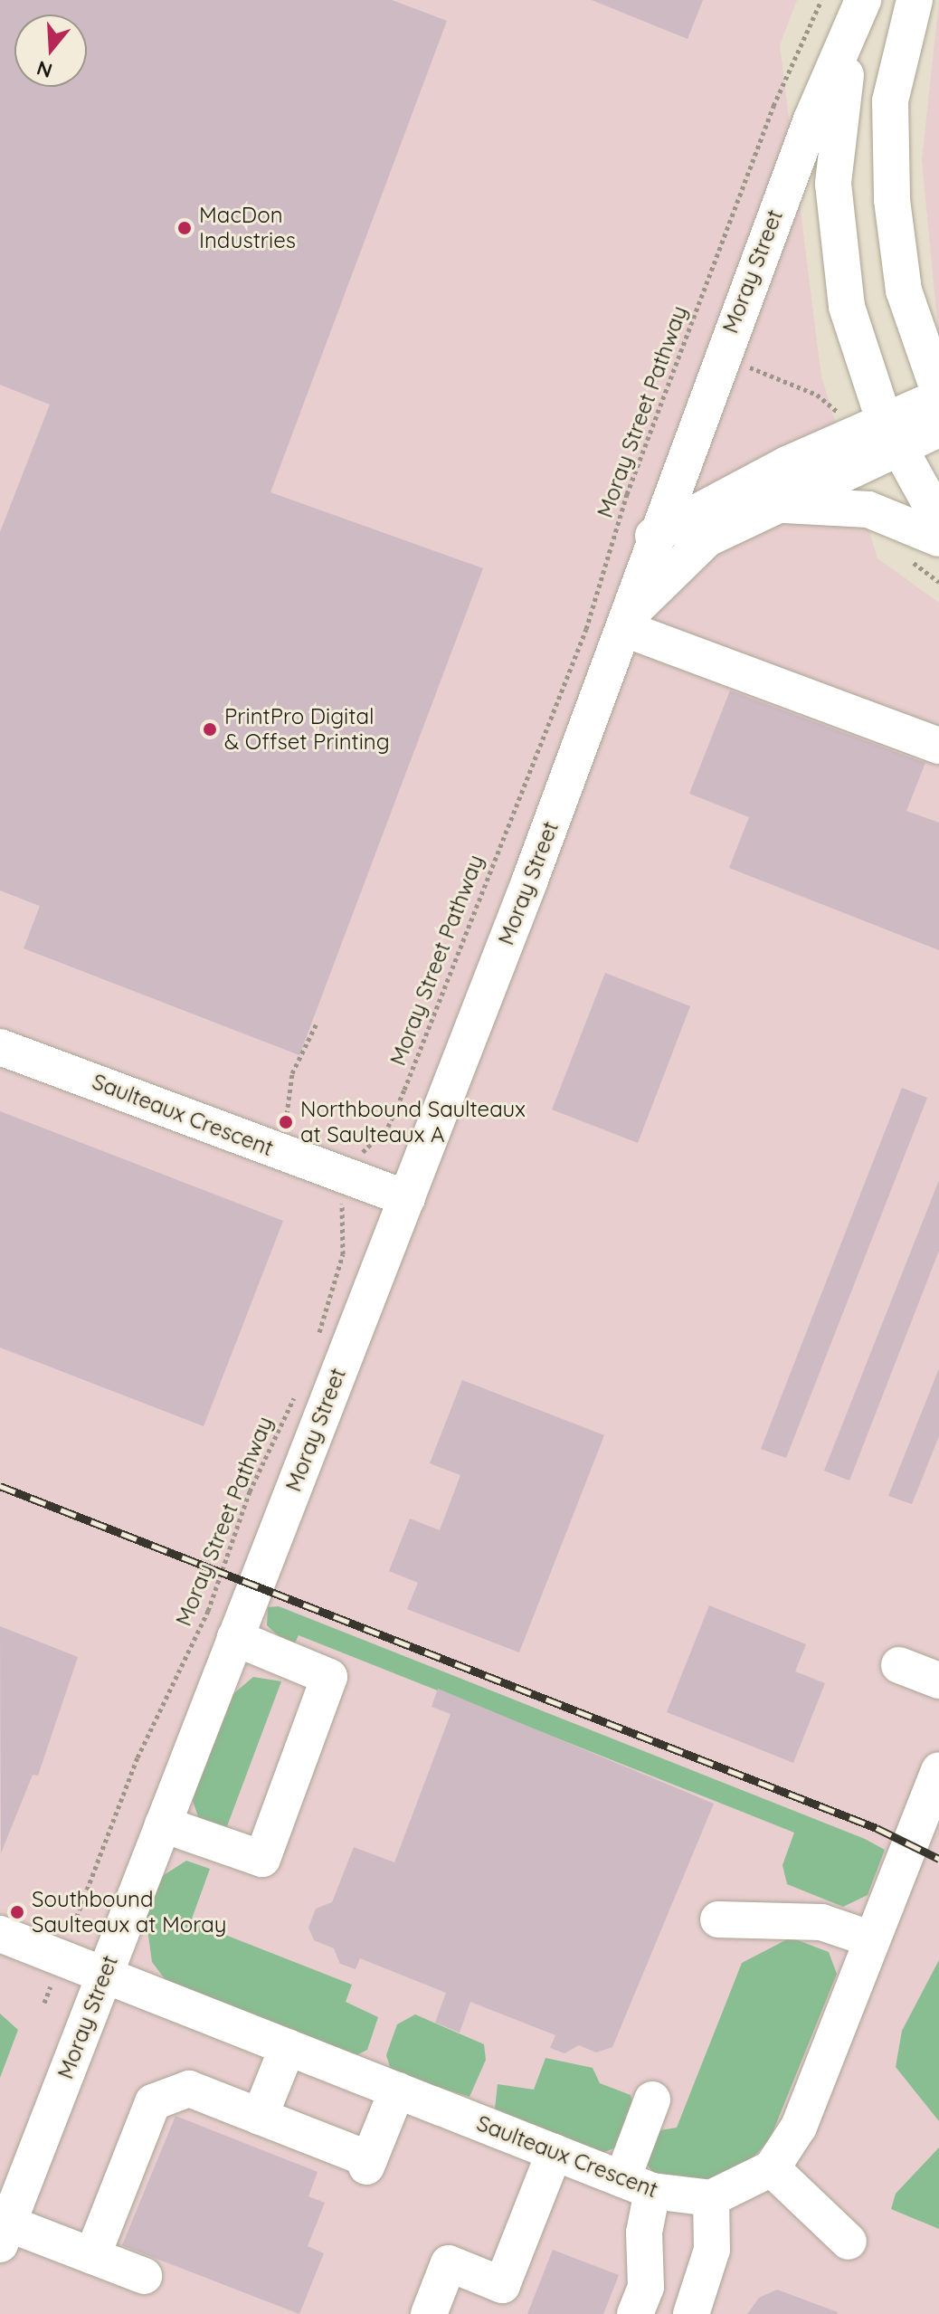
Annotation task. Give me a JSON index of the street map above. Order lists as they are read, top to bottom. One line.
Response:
{"streets":{"street":["Moray Street","Saulteaux Crescent"],"path":["Moray Street Pathway"]},"crossings":[["Moray Street","Saulteaux Crescent"],["Moray Street Pathway","Saulteaux Crescent"]],"places":["MacDon Industries","PrintPro Digital & Offset Printing","Northbound Saulteaux at Saulteaux A","Southbound Saulteaux at Moray"],"north":"bottom"}
